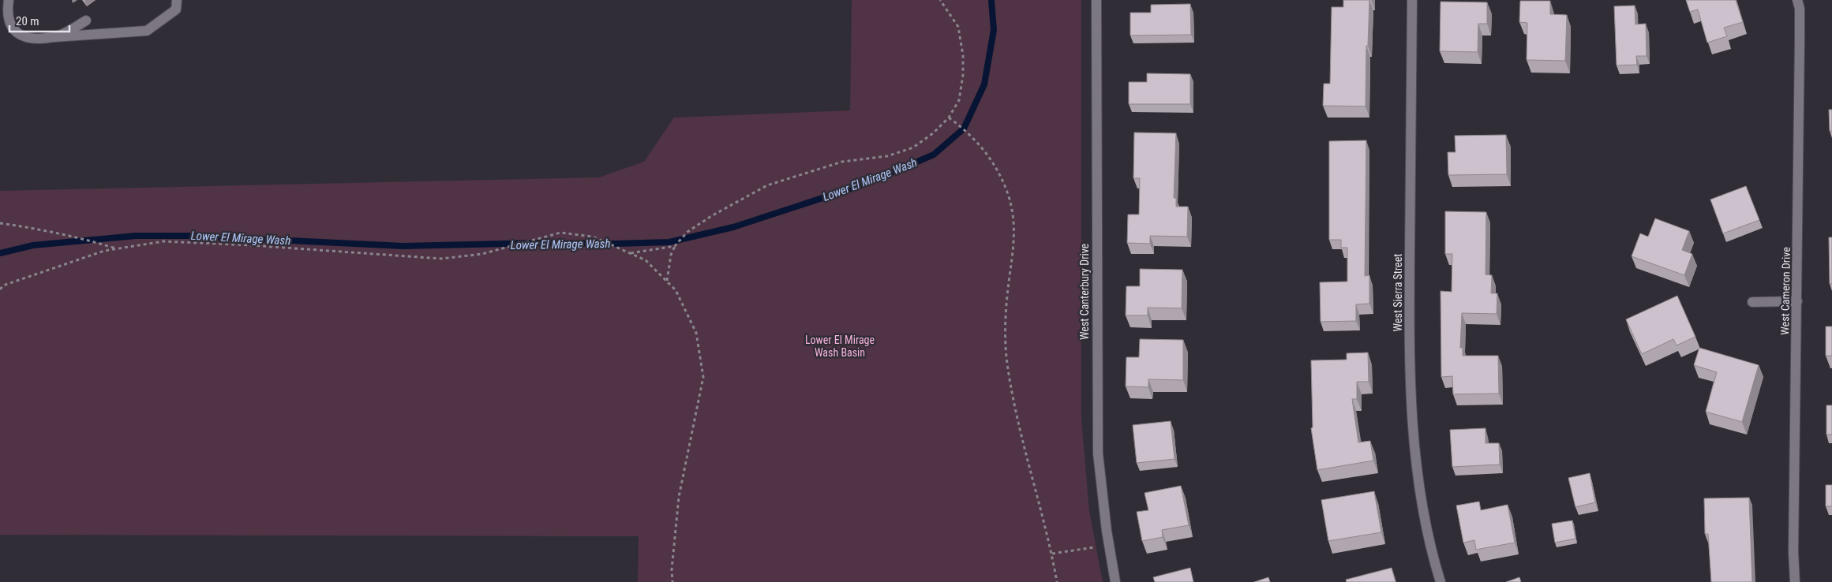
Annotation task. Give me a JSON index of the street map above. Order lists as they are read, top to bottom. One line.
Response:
{"streets":{"street":["West Cameron Drive","West Canterbury Drive","West Sierra Street"]},"water":["Lower El Mirage Wash"],"parks":["Lower El Mirage Wash Basin"],"scale_bar":"20 m"}
